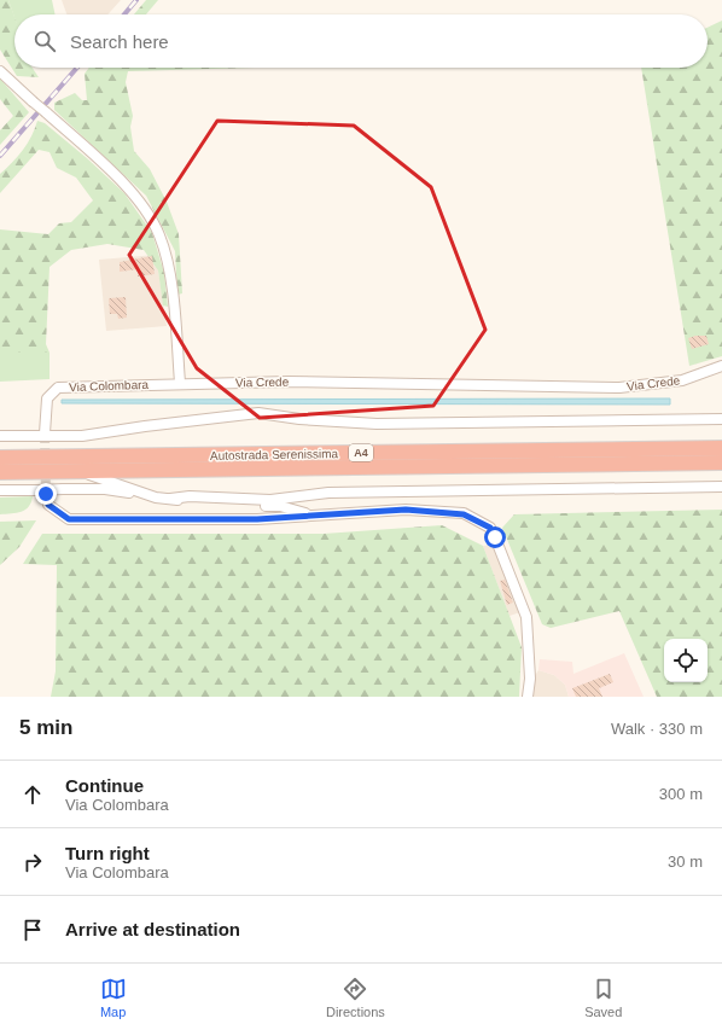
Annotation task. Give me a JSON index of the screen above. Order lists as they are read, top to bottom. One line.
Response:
{"streets":{"highway":["A4","Autostrada Serenissima"],"street":["Via Crede","Via Colombara"]},"crossings":[["Via Crede","Via Colombara"]],"page":{"search":"Search here","heading":["5 min","Walk · 330 m"],"list":[["Continue","Via Colombara","300 m"],["Turn right","Via Colombara","30 m"],"Arrive at destination"],"nav":["Map","Directions","Saved"]}}
